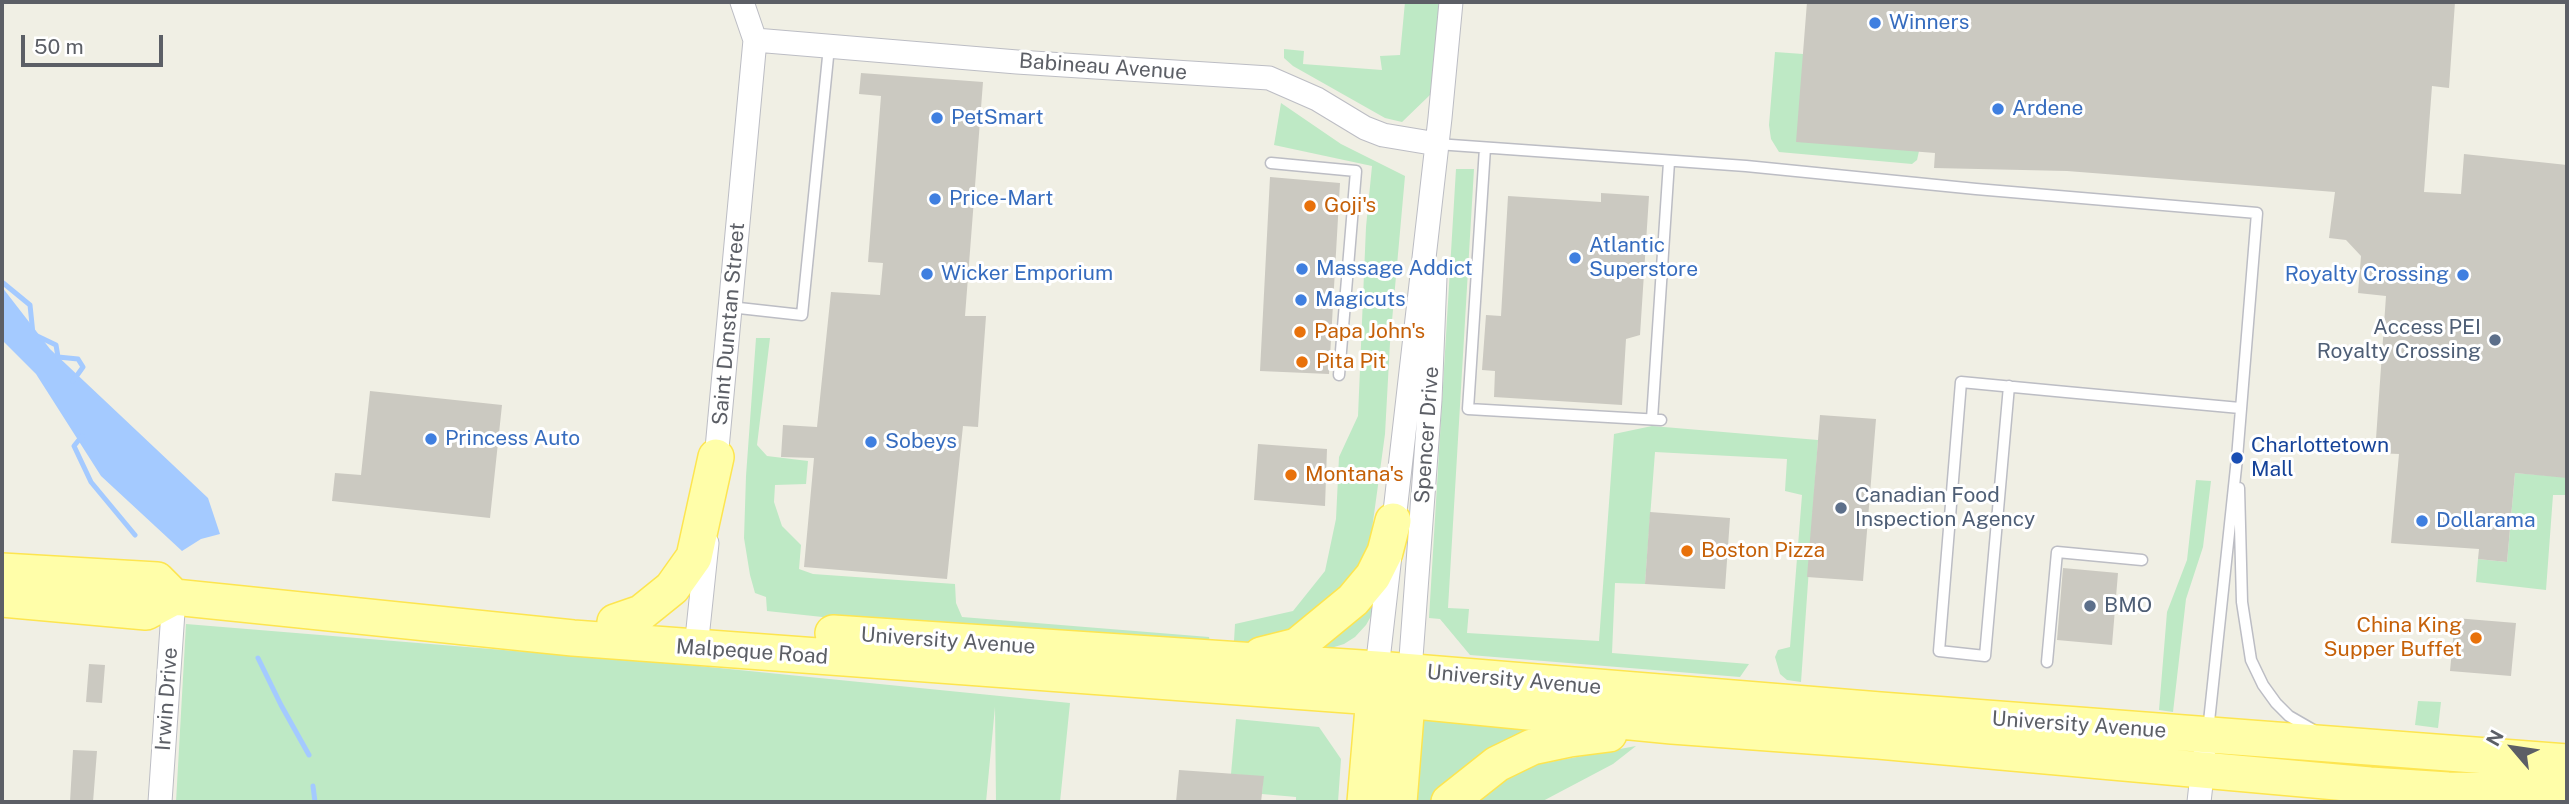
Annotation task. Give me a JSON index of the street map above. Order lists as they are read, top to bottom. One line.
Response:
{"streets":{"main road":["University Avenue","Malpeque Road"],"street":["Babineau Avenue","Saint Dunstan Street","Spencer Drive","Irwin Drive"]},"crossings":[["Babineau Avenue","Saint Dunstan Street"],["Babineau Avenue","Spencer Drive"],["Saint Dunstan Street","University Avenue"],["Saint Dunstan Street","Malpeque Road"],["Spencer Drive","University Avenue"],["Spencer Drive","Malpeque Road"],["University Avenue","Malpeque Road"],["Malpeque Road","Irwin Drive"]],"places":["Winners","Ardene","PetSmart","Price-Mart","Goji's","Atlantic Superstore","Massage Addict","Wicker Emporium","Royalty Crossing","Magicuts","Papa John's","Access PEI Royalty Crossing","Pita Pit","Princess Auto","Sobeys","Charlottetown Mall","Montana's","Canadian Food Inspection Agency","Dollarama","Boston Pizza","BMO","China King Supper Buffet"],"scale_bar":"50 m","north":"top left"}
